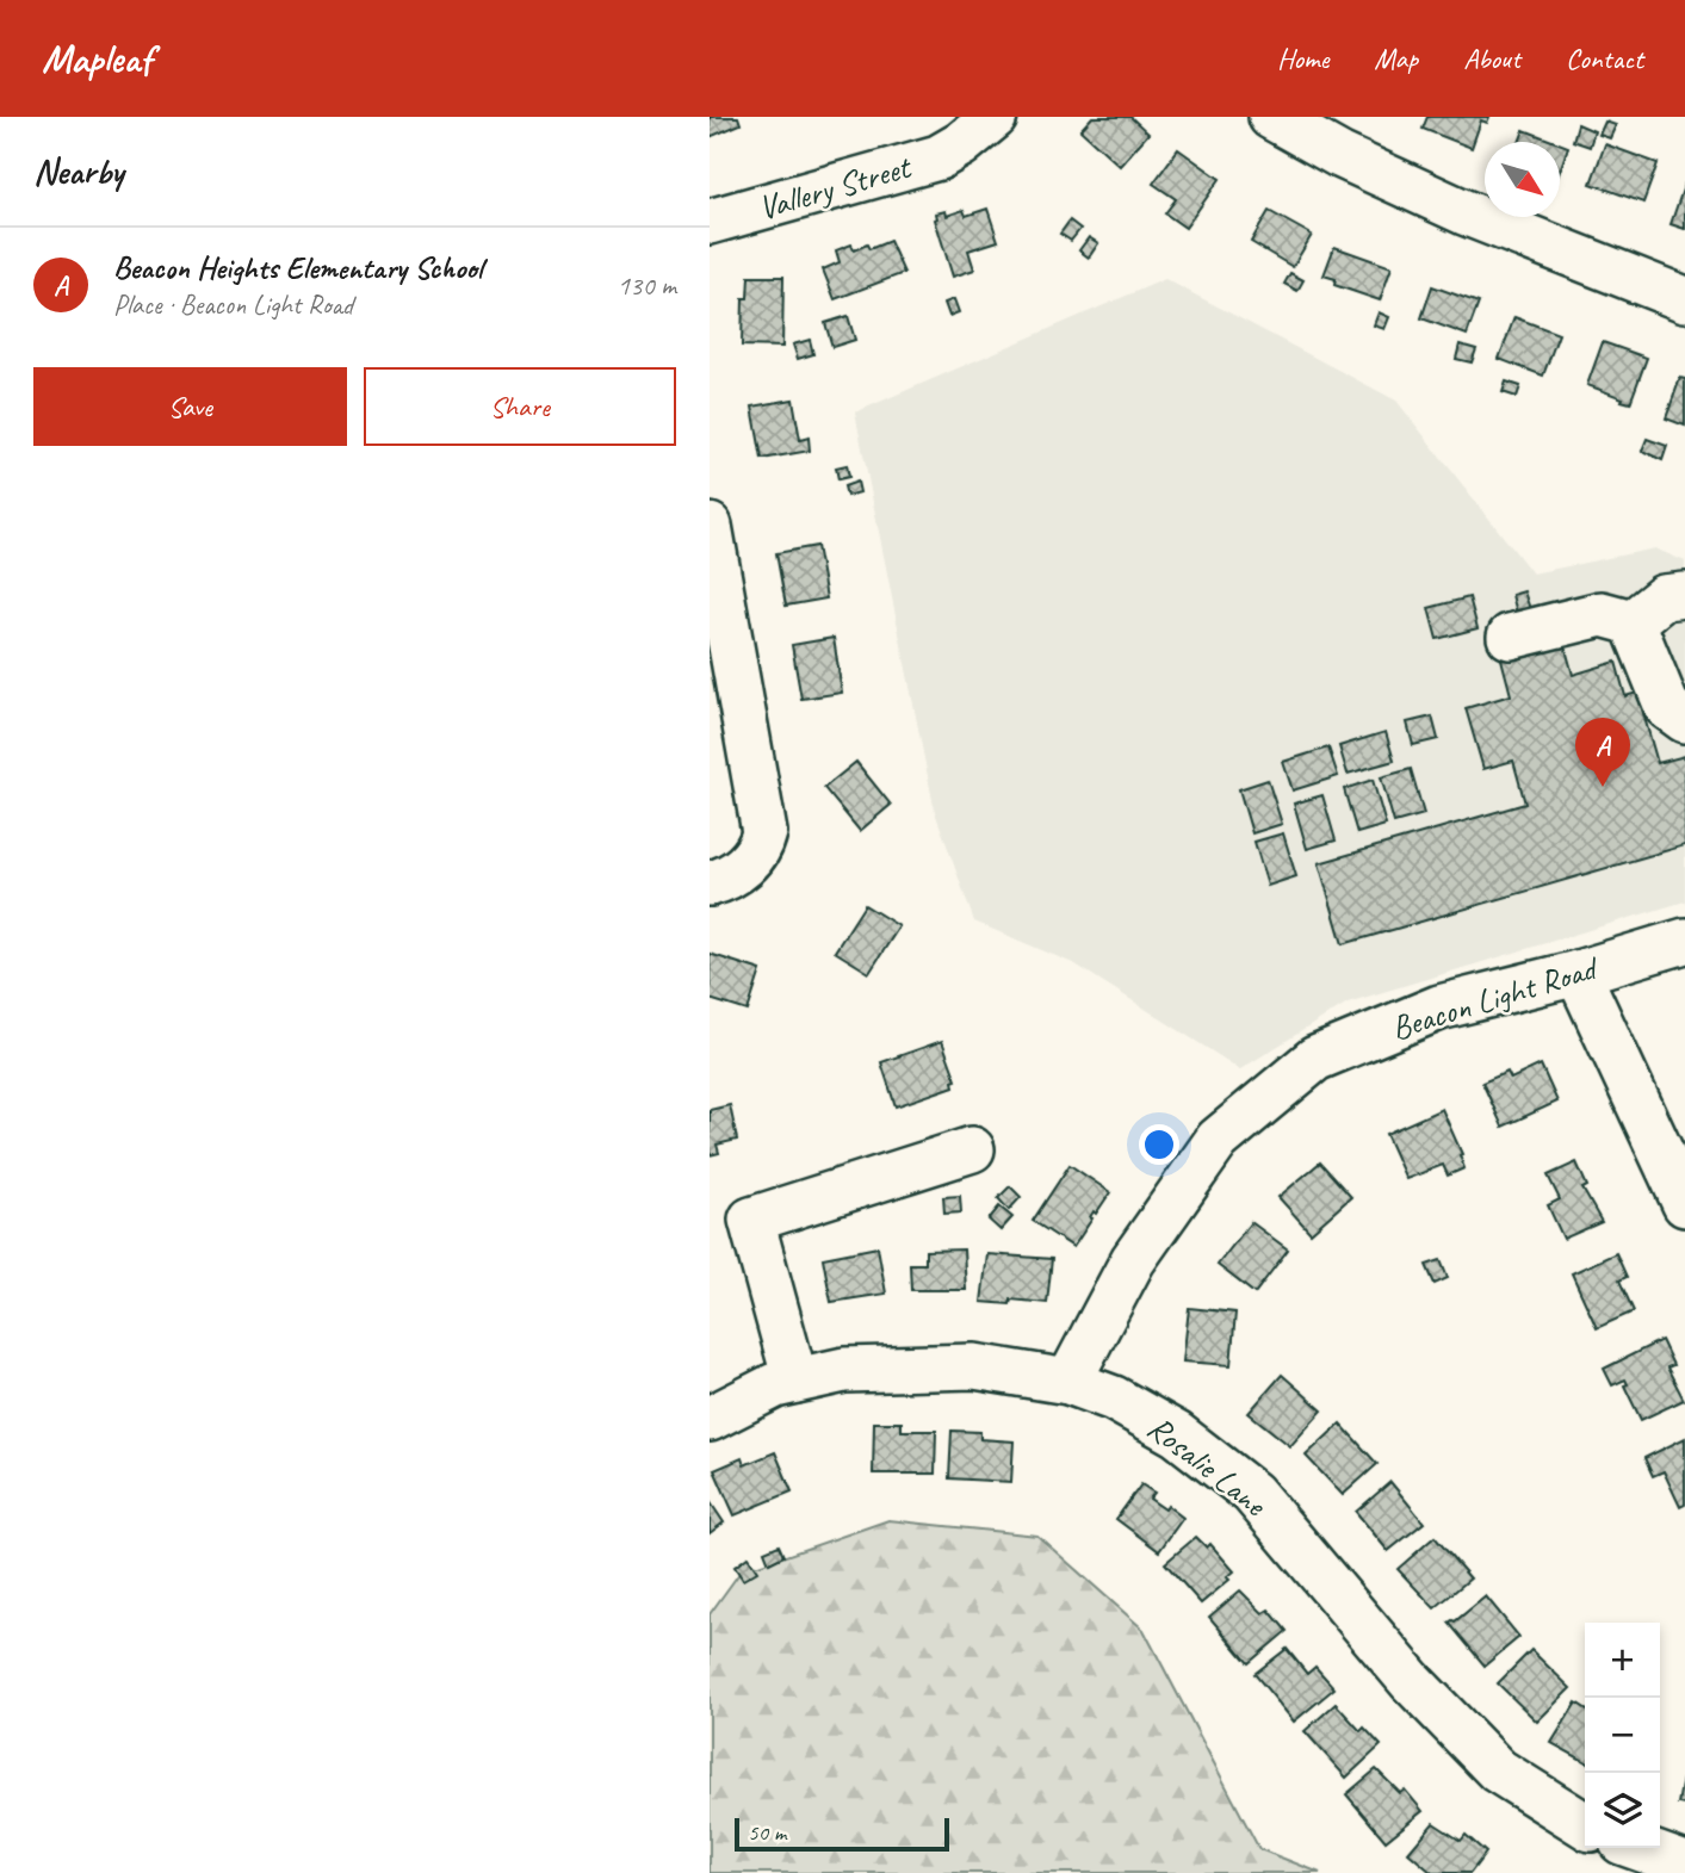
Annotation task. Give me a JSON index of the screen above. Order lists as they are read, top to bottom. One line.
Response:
{"streets":{"street":["Vallery Street","Beacon Light Road","Rosalie Lane"]},"crossings":[["Beacon Light Road","Rosalie Lane"]],"scale_bar":"50 m","north":"bottom right","page":{"header":"Mapleaf","nav":["Home","Map","About","Contact"],"heading":"Nearby","list":[{"mark":"A","name":"Beacon Heights Elementary School","note":"Place · Beacon Light Road","value":"130 m"}],"buttons":["Save","Share"],"pins":"A","map_buttons":["+","−"],"scale":"50 m"}}
